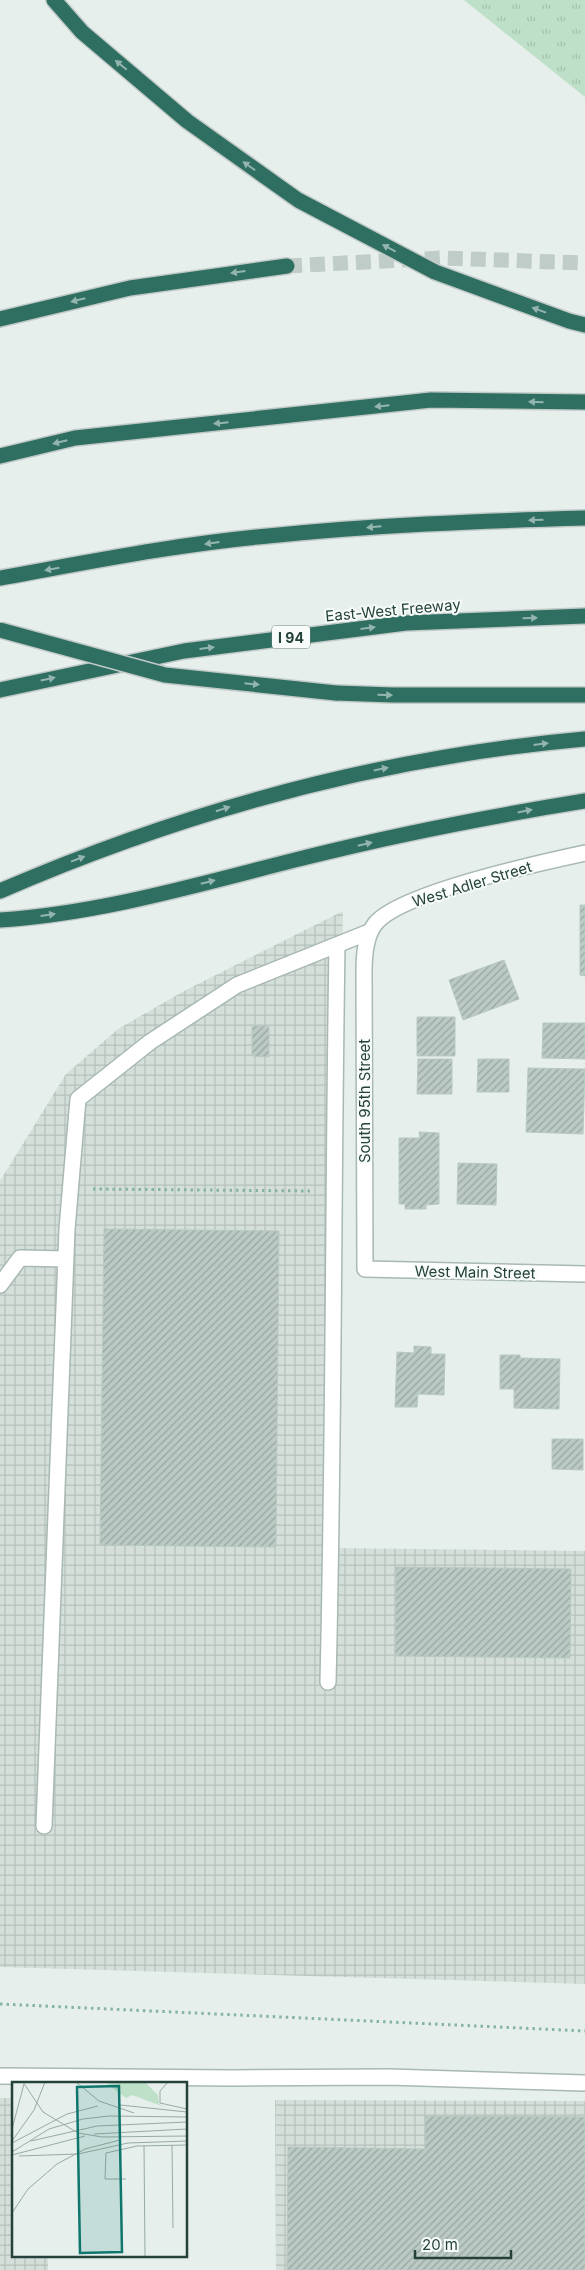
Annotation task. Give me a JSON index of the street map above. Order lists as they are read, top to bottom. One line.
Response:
{"streets":{"highway":["East-West Freeway","I 94"],"street":["West Adler Street","South 95th Street","West Main Street"]},"crossings":[["West Adler Street","South 95th Street"],["South 95th Street","West Main Street"]],"scale_bar":"20 m"}
